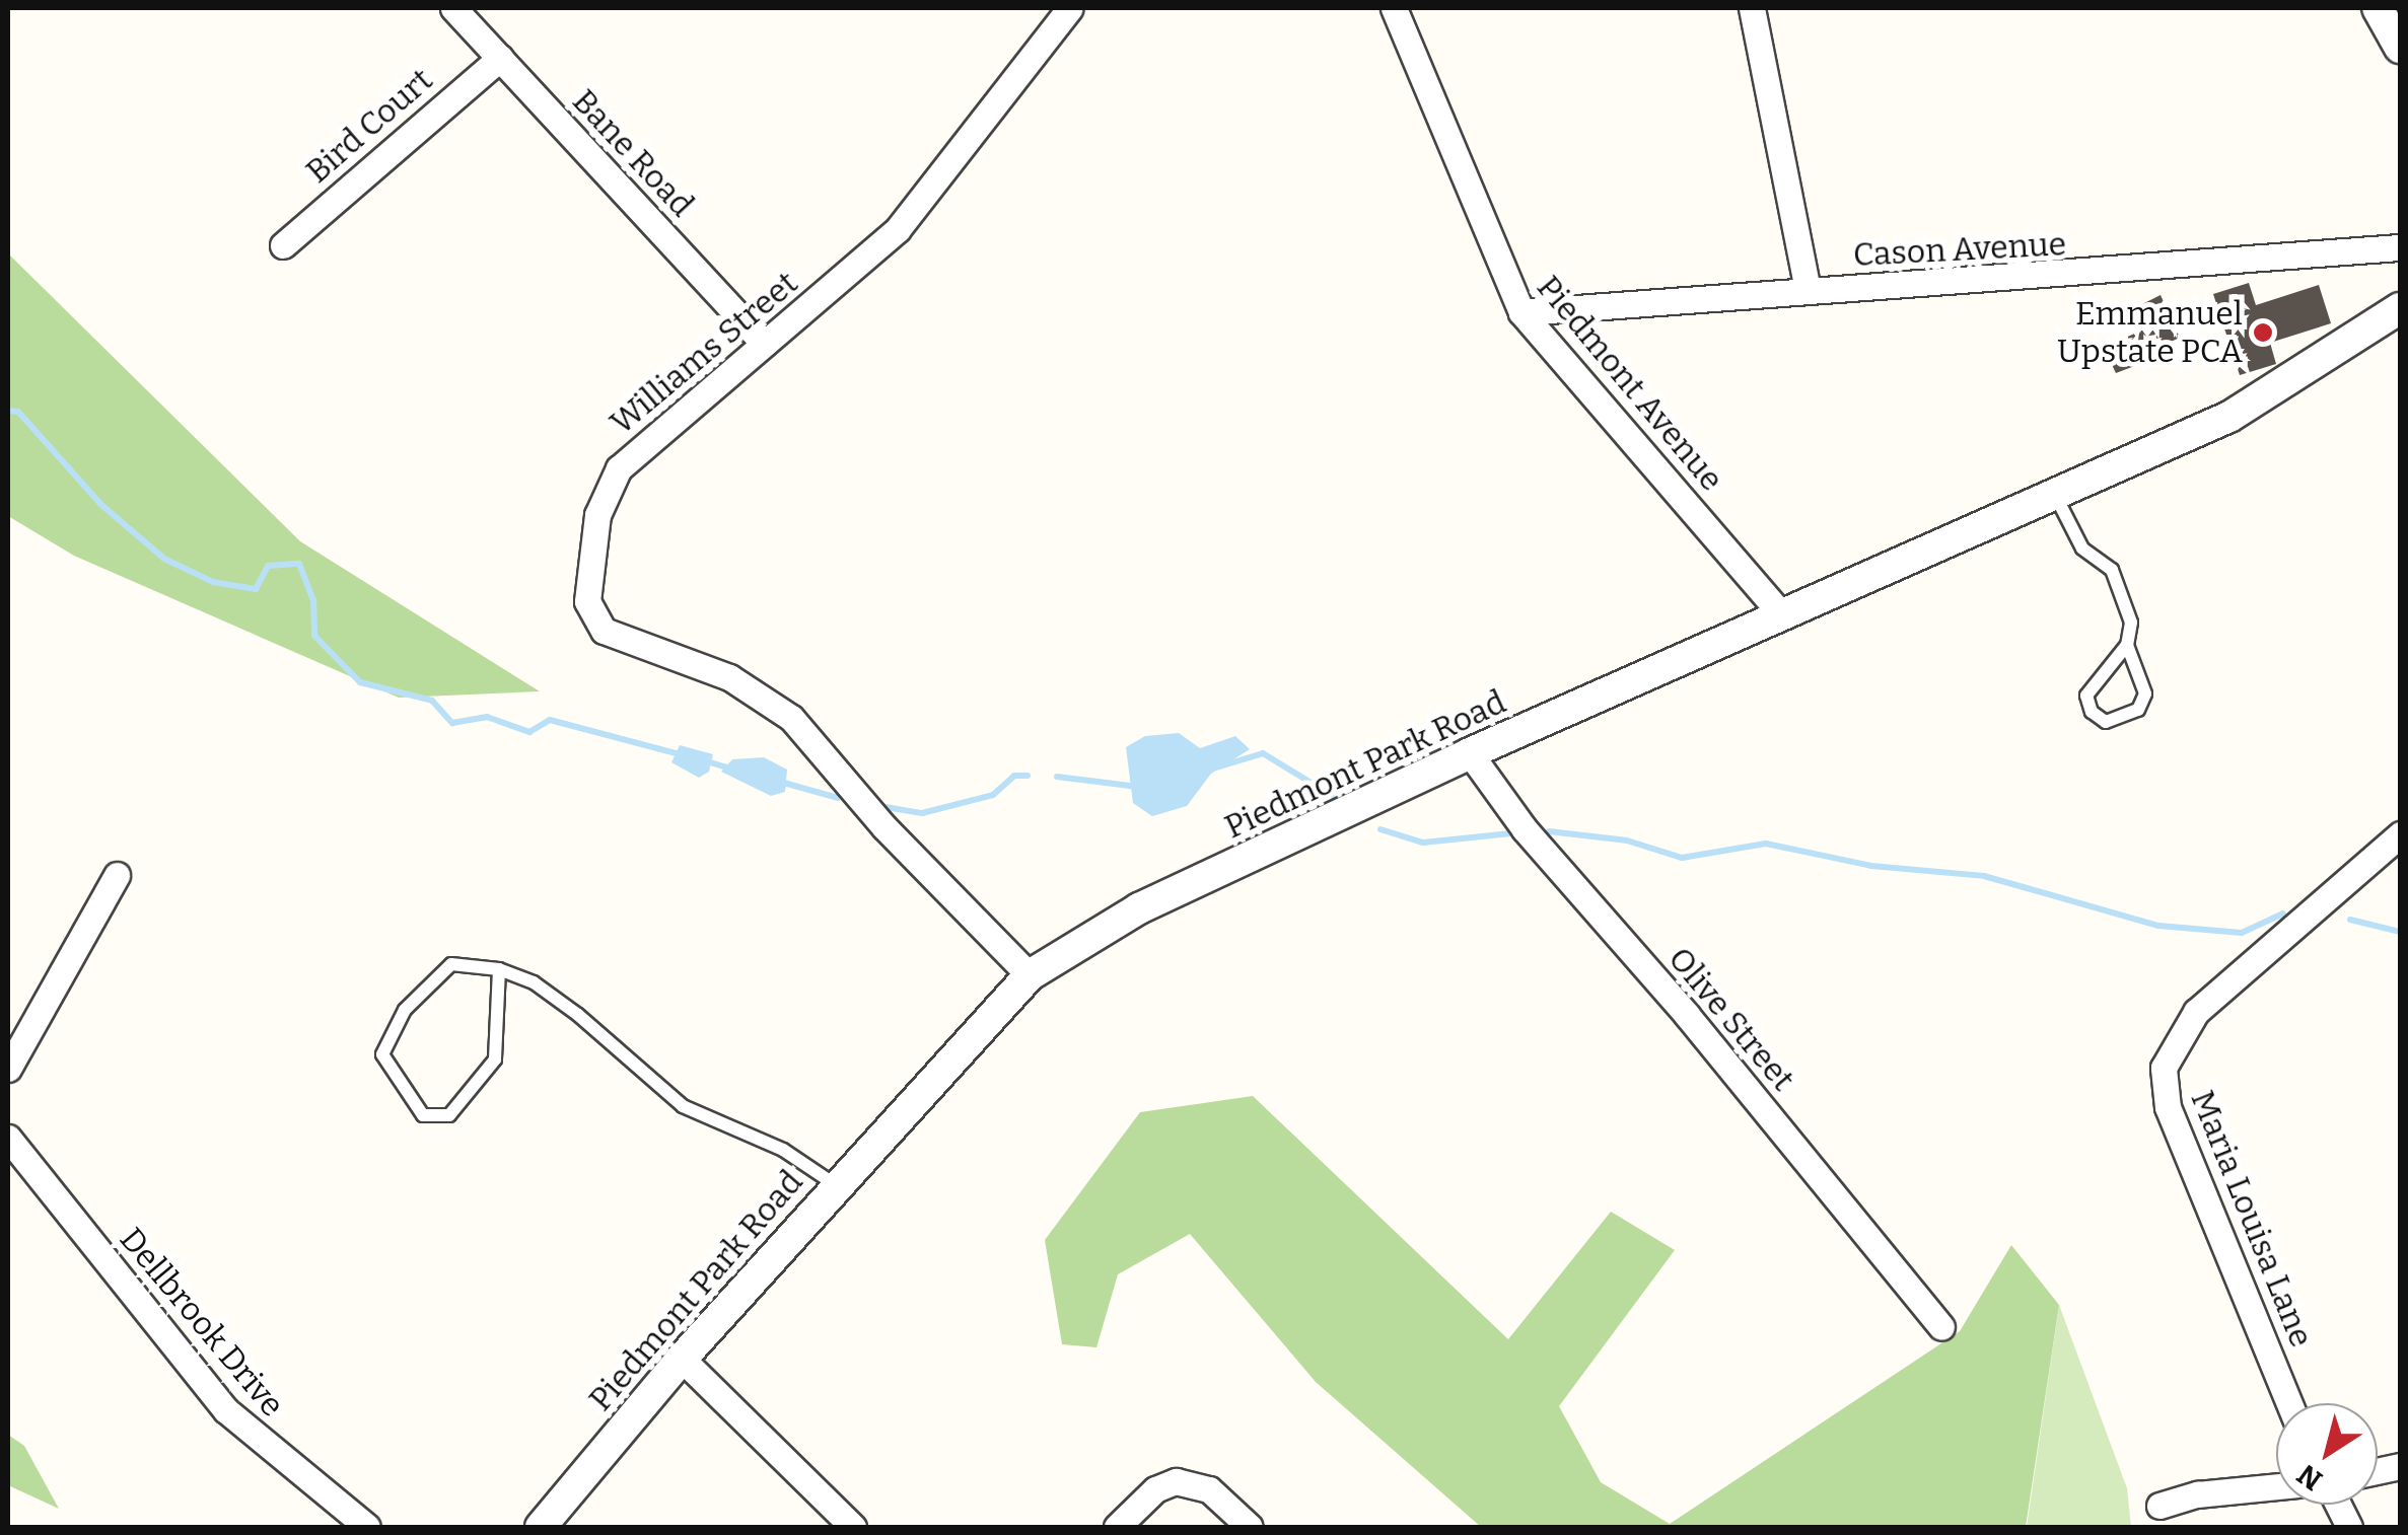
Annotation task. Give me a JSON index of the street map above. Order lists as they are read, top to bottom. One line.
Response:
{"streets":{"street":["Bird Court","Bane Road","Cason Avenue","Williams Street","Piedmont Avenue","Piedmont Park Road","Olive Street","Maria Louisa Lane","Dellbrook Drive"]},"crossings":[["Bird Court","Bane Road"],["Bane Road","Williams Street"],["Cason Avenue","Piedmont Avenue"],["Williams Street","Piedmont Park Road"],["Piedmont Avenue","Piedmont Park Road"],["Piedmont Park Road","Olive Street"]],"places":["Emmanuel Upstate PCA"],"north":"bottom left"}
